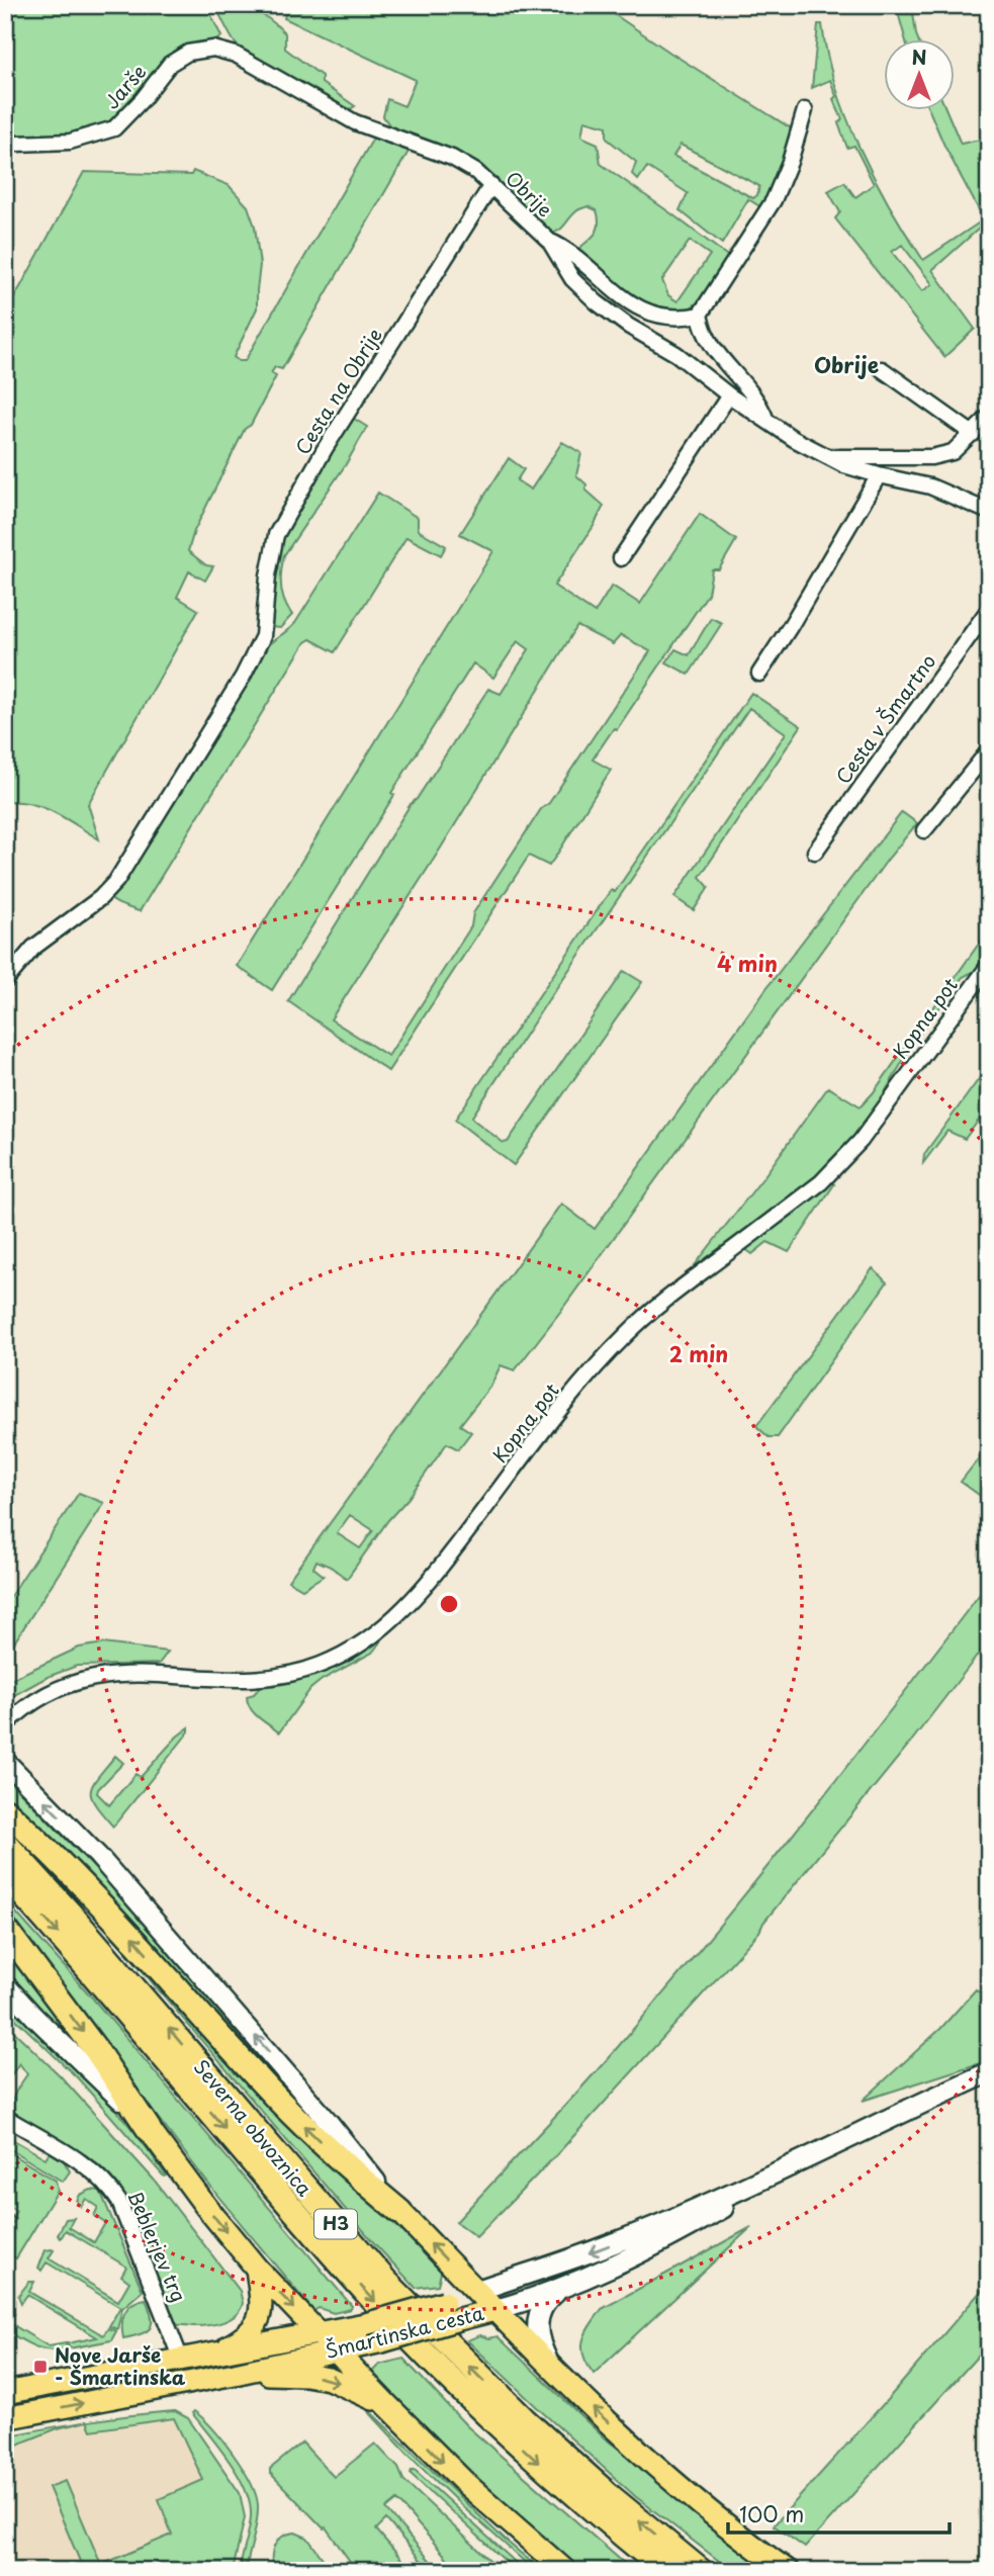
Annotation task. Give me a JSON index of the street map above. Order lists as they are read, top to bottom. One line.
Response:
{"streets":{"highway":["Severna obvoznica","H3"],"main road":["Šmartinska cesta"],"street":["Jarše","Obrije","Cesta na Obrije","Cesta v Šmartno","Kopna pot","Beblerjev trg"]},"crossings":[["Jarše","Obrije"],["Obrije","Cesta na Obrije"],["Beblerjev trg","Šmartinska cesta"]],"districts":["Obrije"],"places":{"transit":["Nove Jarše - Šmartinska"]},"scale_bar":"100 m","north":"top","rings":["4 min","2 min"]}
